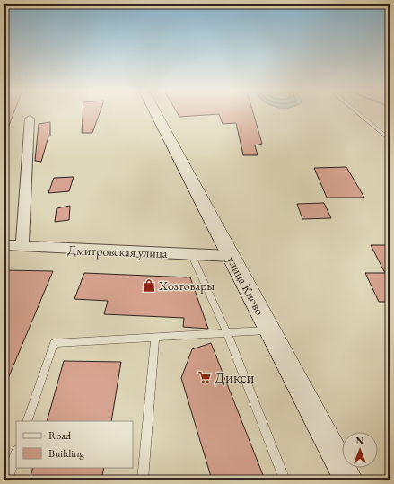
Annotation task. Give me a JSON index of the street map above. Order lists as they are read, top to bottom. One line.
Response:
{"streets":{"main road":["улица Киово"],"street":["Дмитровская улица"]},"crossings":[["Дмитровская улица","улица Киово"]],"places":{"shop":["Хозтовары"],"supermarket":["Дикси"]},"legend":["Road","Building"],"north":"top"}
